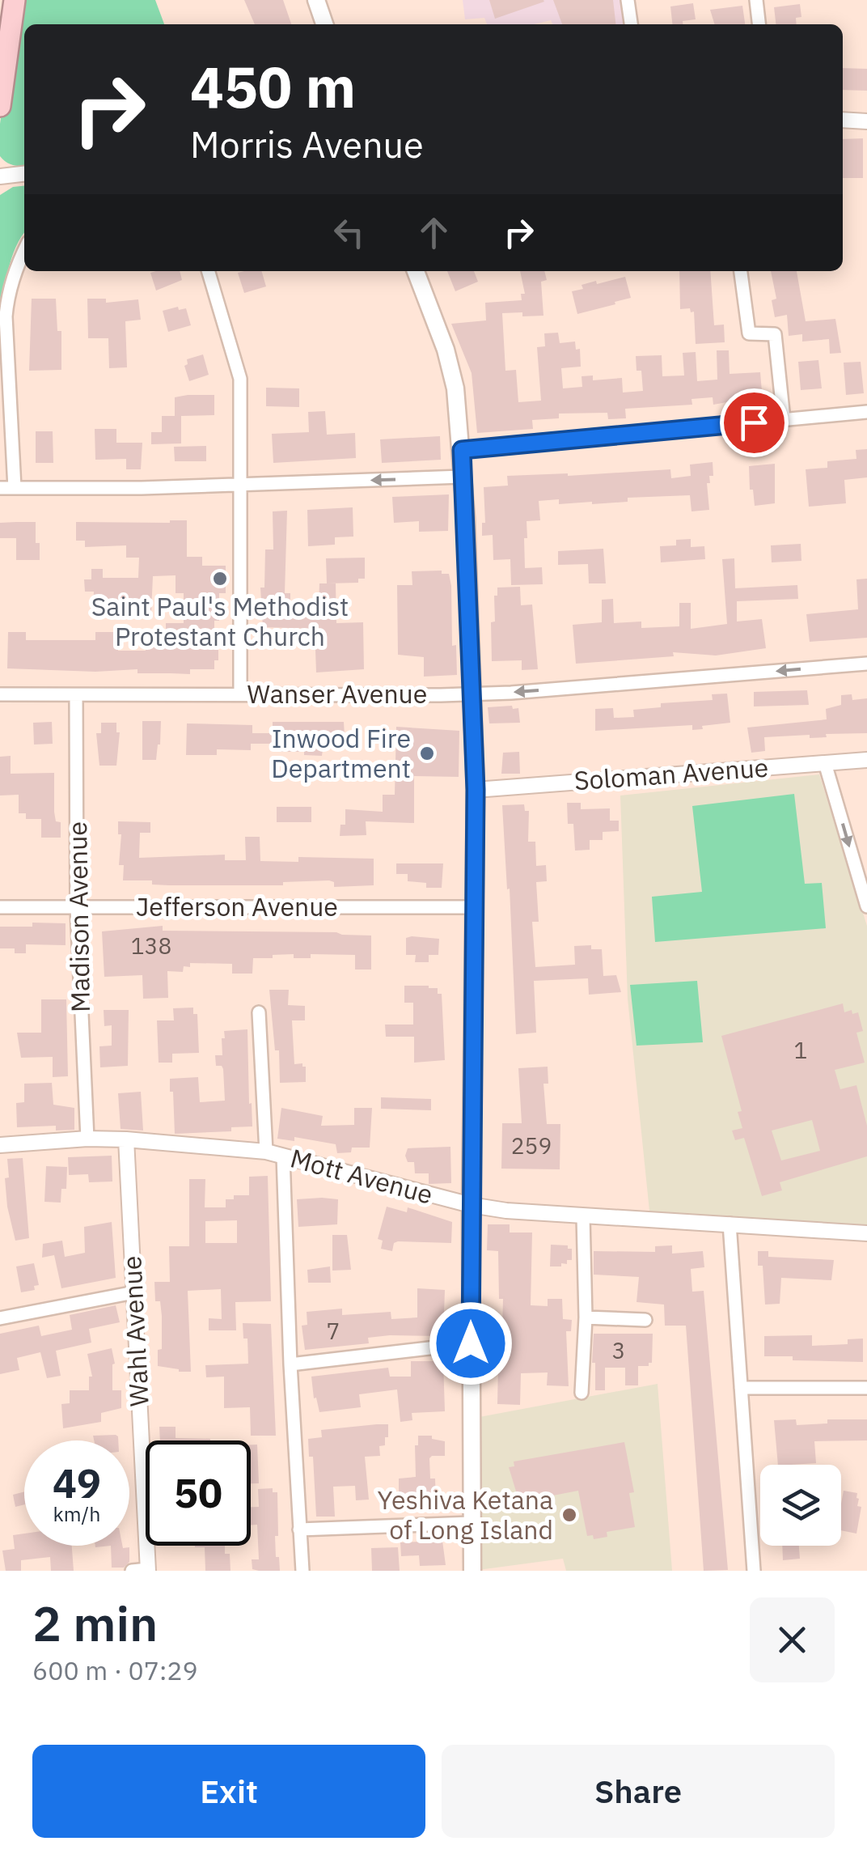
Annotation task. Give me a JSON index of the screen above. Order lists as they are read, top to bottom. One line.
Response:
{"streets":{"street":["Wanser Avenue","Soloman Avenue","Jefferson Avenue","Madison Avenue","Mott Avenue","Wahl Avenue"]},"crossings":[["Wanser Avenue","Madison Avenue"],["Jefferson Avenue","Madison Avenue"],["Madison Avenue","Mott Avenue"],["Mott Avenue","Wahl Avenue"]],"one_way":["Wanser Avenue"],"places":["Saint Paul's Methodist Protestant Church","Inwood Fire Department","Yeshiva Ketana of Long Island"],"house_numbers":["138","1","259","7","3"],"page":{"turn":["450 m","Morris Avenue"],"speed":"49 km/h","limit":"50","heading":["2 min","600 m · 07:29"],"buttons":["Exit","Share"]}}
